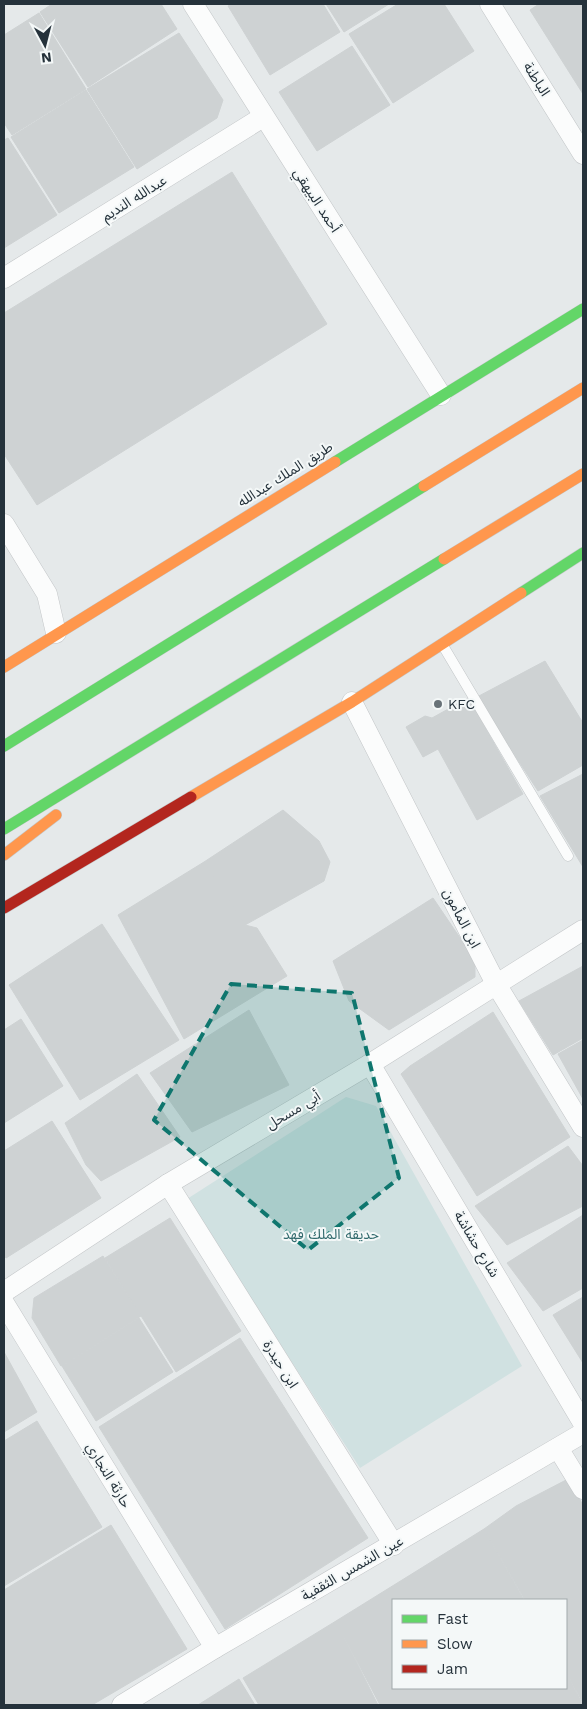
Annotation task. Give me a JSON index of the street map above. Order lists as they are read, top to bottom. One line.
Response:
{"streets":{"main road":["طريق الملك عبدالله"],"street":["الباطنة","عبدالله النديم","أحمد البيهقي","ابن المأمون","أبي مسحل","شارع حشاشة","ابن حيدرة","حارثة النجاري","عين الشمس الثقفية"]},"crossings":[["عبدالله النديم","أحمد البيهقي"],["أحمد البيهقي","طريق الملك عبدالله"],["ابن المأمون","أبي مسحل"],["أبي مسحل","شارع حشاشة"],["أبي مسحل","ابن حيدرة"],["ابن حيدرة","عين الشمس الثقفية"],["حارثة النجاري","عين الشمس الثقفية"]],"parks":["حديقة الملك فهد"],"places":["KFC"],"legend":["Fast","Slow","Jam"],"north":"bottom"}
